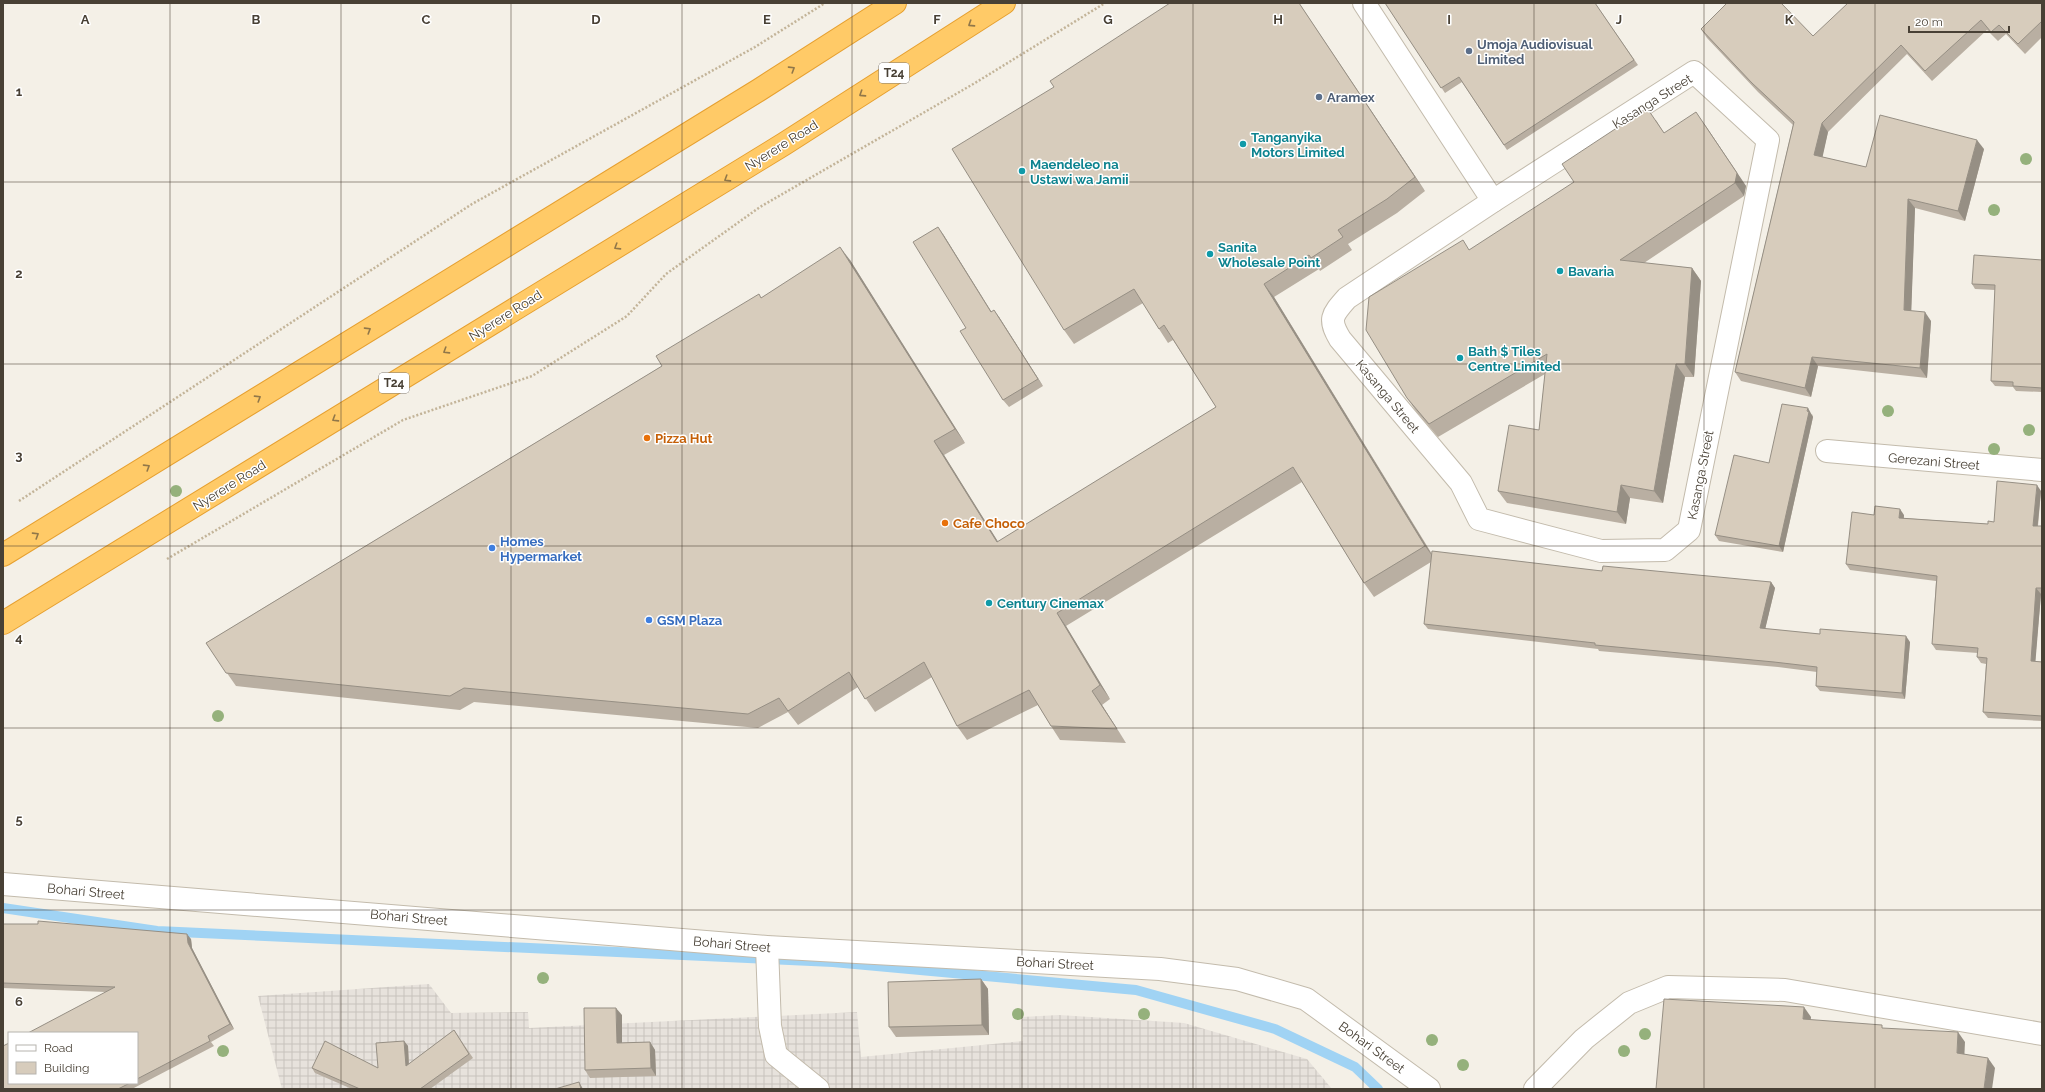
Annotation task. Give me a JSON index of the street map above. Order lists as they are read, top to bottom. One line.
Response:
{"streets":{"highway":["T24","Nyerere Road"],"street":["Kasanga Street","Gerezani Street","Bohari Street"]},"places":["Umoja Audiovisual Limited","Aramex","Tanganyika Motors Limited","Maendeleo na Ustawi wa Jamii","Sanita Wholesale Point","Bavaria","Bath $ Tiles Centre Limited","Pizza Hut","Cafe Choco","Homes Hypermarket","Century Cinemax","GSM Plaza"],"legend":["Road","Building"],"scale_bar":"20 m","grid":{"columns":["A","B","C","D","E","F","G","H","I","J","K"],"rows":["1","2","3","4","5","6"]}}
